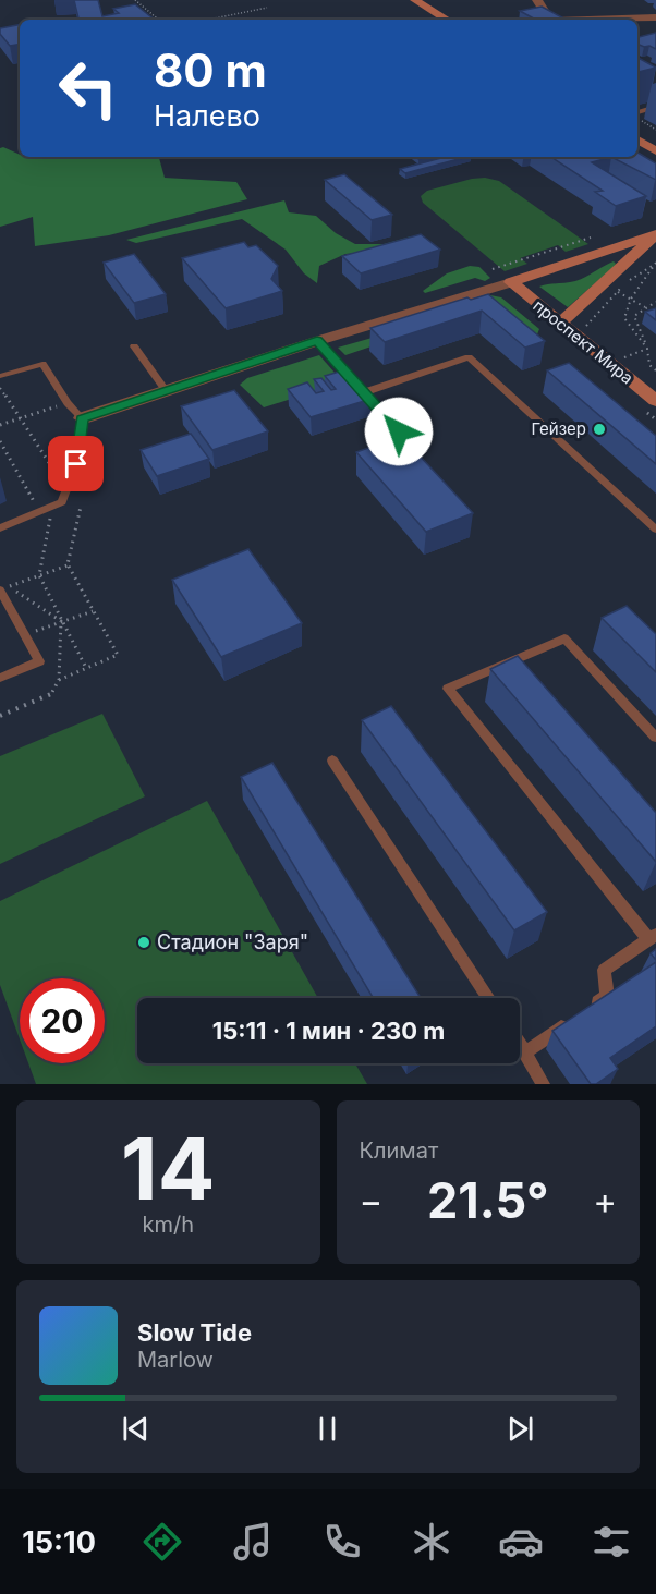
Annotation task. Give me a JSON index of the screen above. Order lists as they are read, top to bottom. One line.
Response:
{"streets":{"street":["проспект Мира"]},"places":["Гейзер","Стадион \"Заря\""],"page":{"turn":["80 m","Налево"],"limit":"20","trip":"15:11 · 1 мин · 230 m","tile":[["14","km/h"],"Климат"],"heat":["−","21.5°","+"],"song":["Slow Tide","Marlow"],"tabs":"15:10"}}
